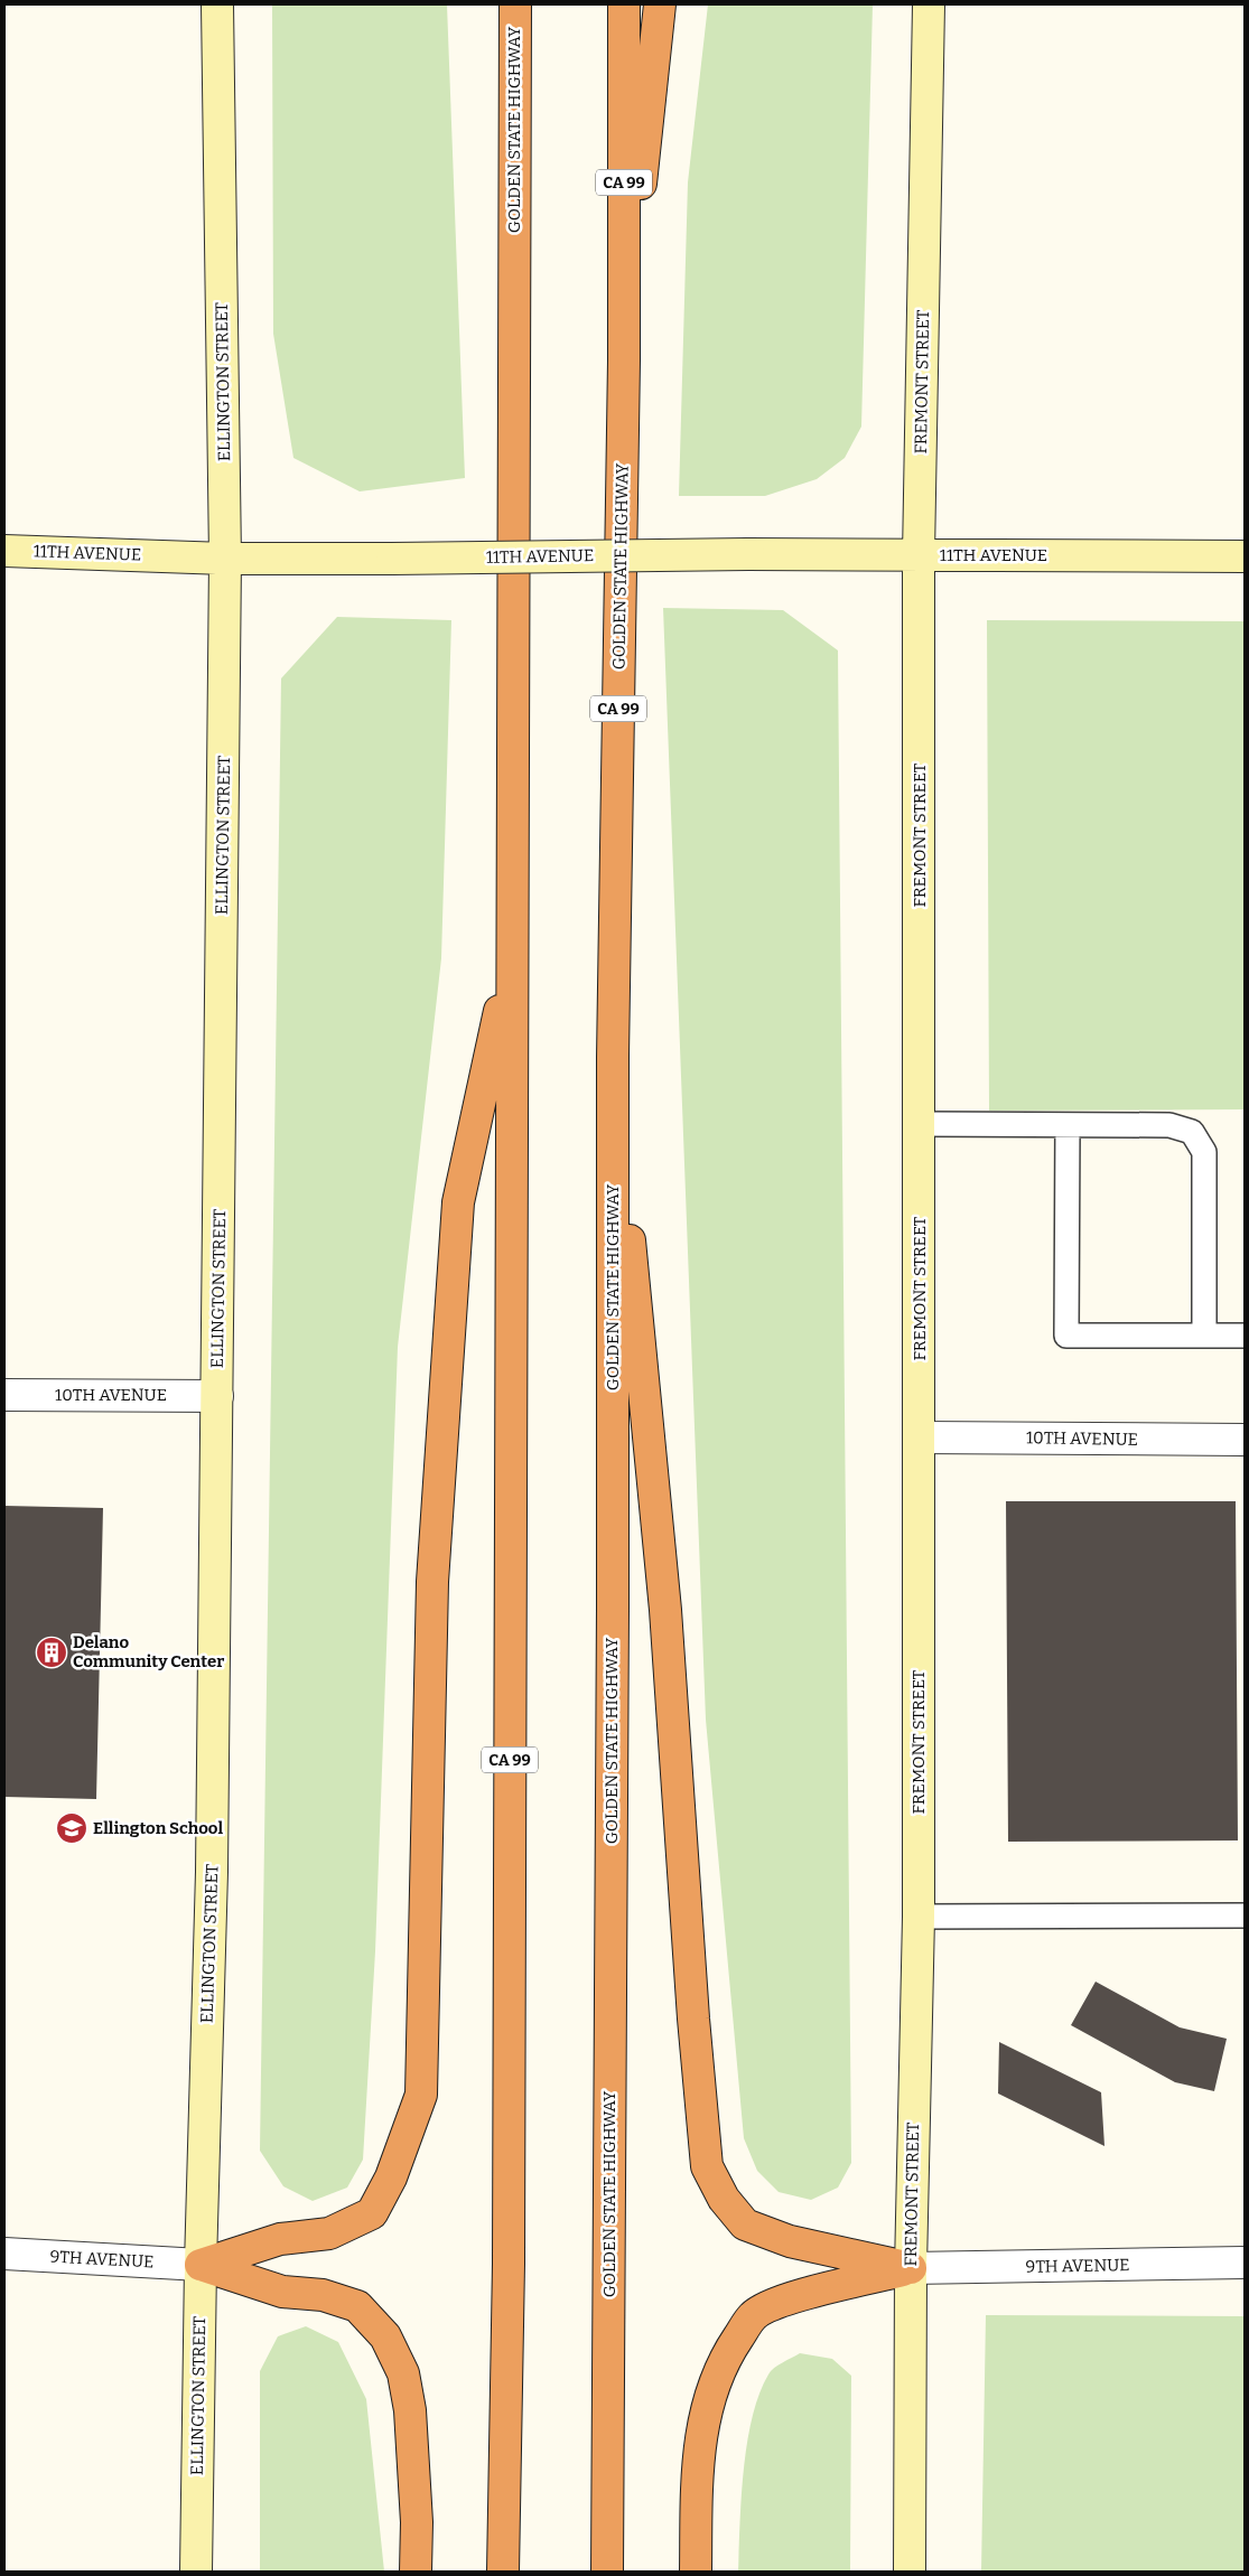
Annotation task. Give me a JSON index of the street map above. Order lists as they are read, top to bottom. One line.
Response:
{"streets":{"highway":["GOLDEN STATE HIGHWAY","CA 99"],"street":["ELLINGTON STREET","FREMONT STREET","11TH AVENUE","10TH AVENUE","9TH AVENUE"]},"crossings":[["ELLINGTON STREET","11TH AVENUE"],["ELLINGTON STREET","10TH AVENUE"],["ELLINGTON STREET","9TH AVENUE"],["FREMONT STREET","11TH AVENUE"],["FREMONT STREET","10TH AVENUE"],["FREMONT STREET","9TH AVENUE"]],"places":{"building":["Delano Community Center"],"school or university":["Ellington School"]}}
